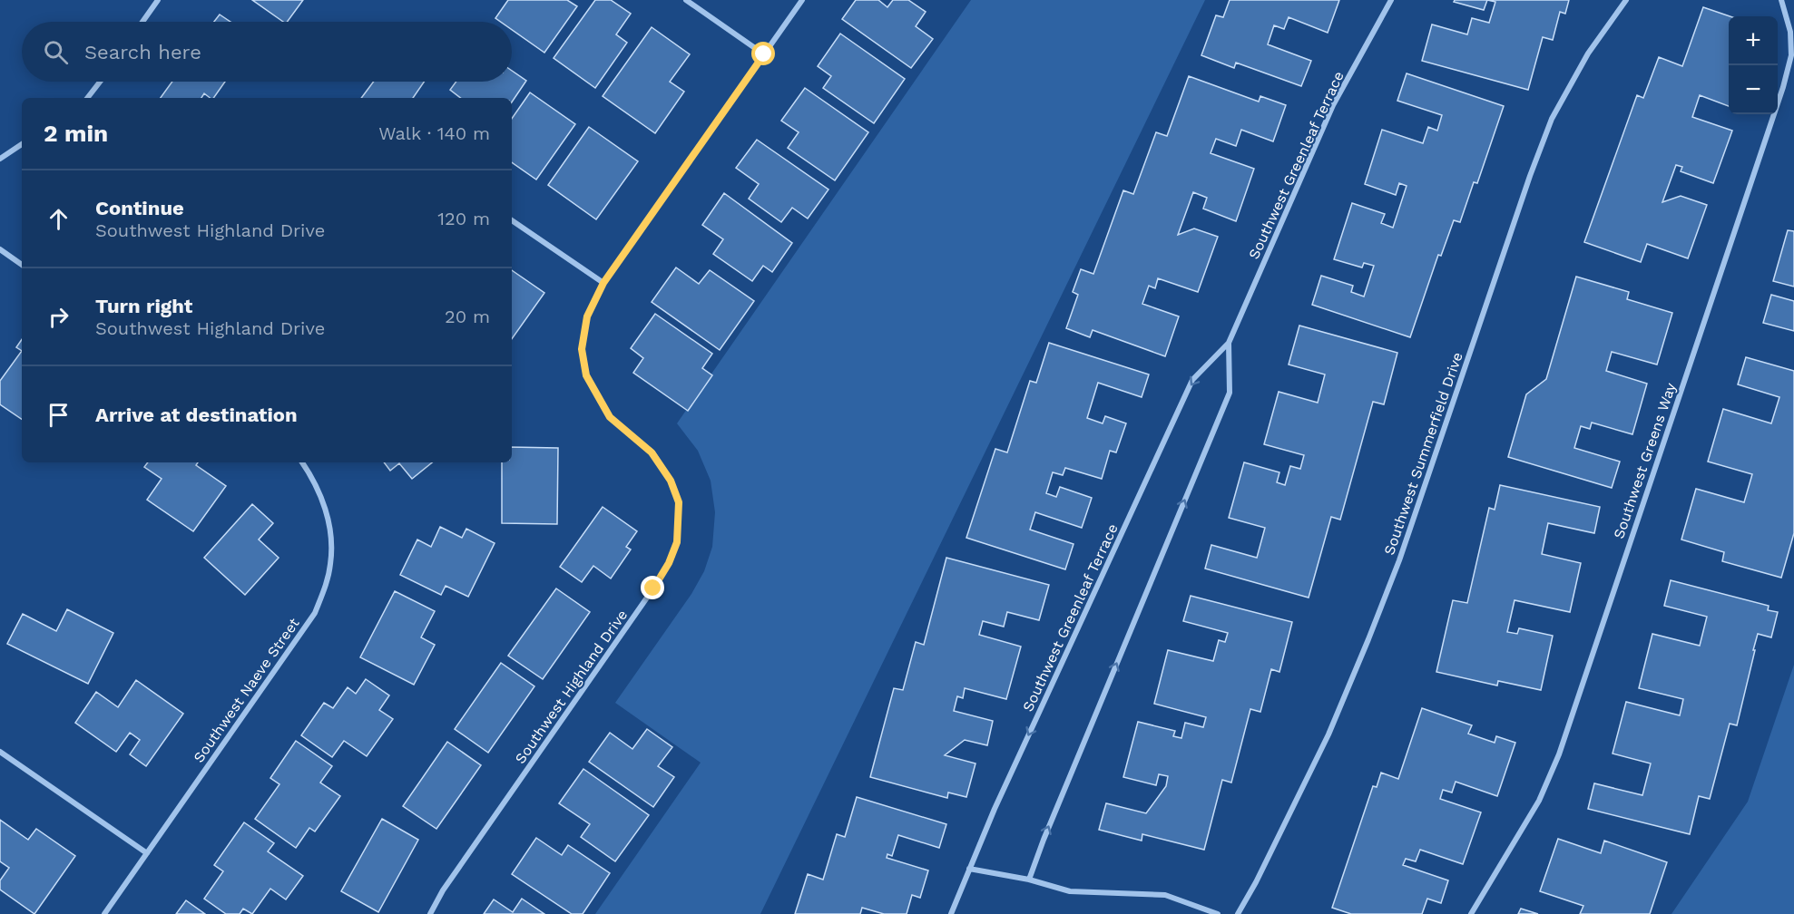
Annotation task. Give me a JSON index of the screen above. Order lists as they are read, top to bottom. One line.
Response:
{"streets":{"street":["Southwest Greenleaf Terrace","Southwest Summerfield Drive","Southwest Greens Way","Southwest Highland Drive","Southwest Naeve Street"]},"page":{"map_buttons":["+","−"],"search":"Search here","heading":["2 min","Walk · 140 m"],"list":[["Continue","Southwest Highland Drive","120 m"],["Turn right","Southwest Highland Drive","20 m"],"Arrive at destination"]}}
